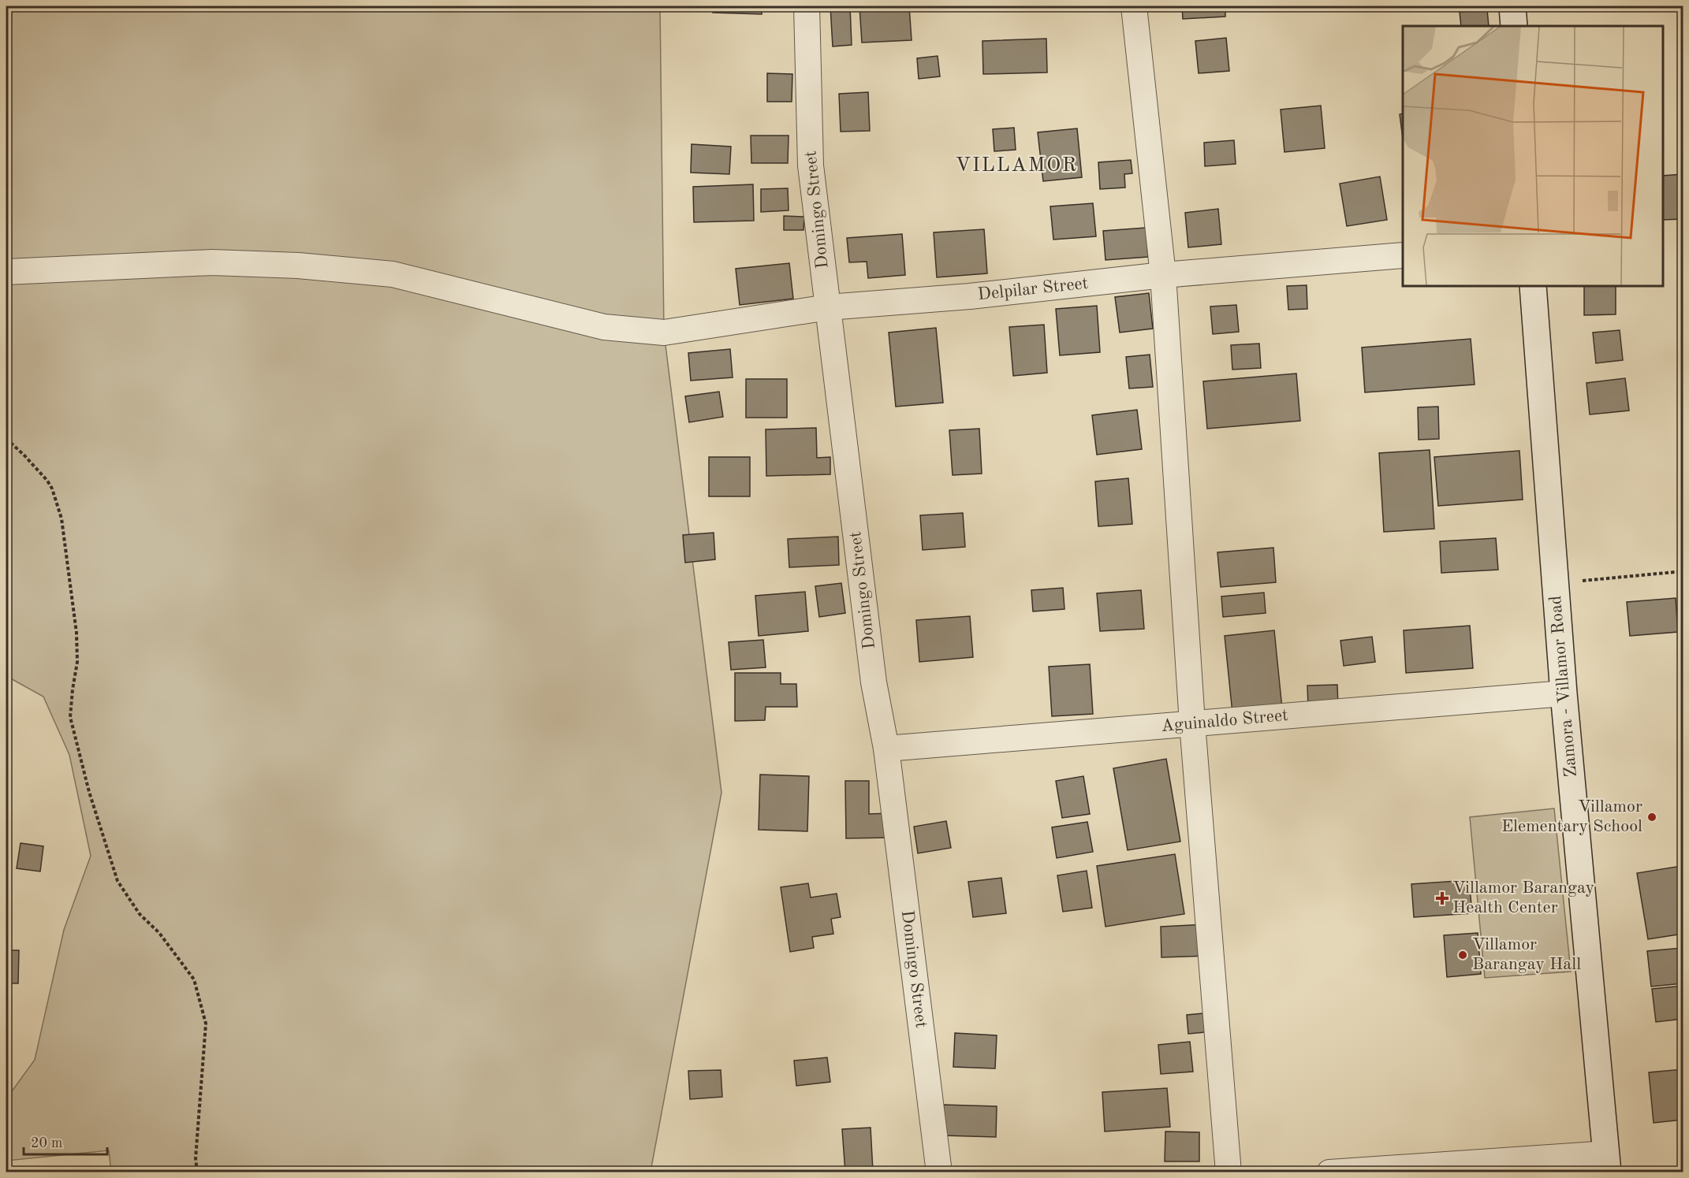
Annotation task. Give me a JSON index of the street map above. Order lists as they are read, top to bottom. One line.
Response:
{"streets":{"main road":["Zamora - Villamor Road"],"street":["Domingo Street","Delpilar Street","Aguinaldo Street"]},"crossings":[["Domingo Street","Delpilar Street"],["Domingo Street","Aguinaldo Street"],["Zamora - Villamor Road","Aguinaldo Street"]],"districts":["VILLAMOR"],"places":{"other":["Villamor Elementary School","Villamor Barangay Hall"],"health":["Villamor Barangay Health Center"]},"scale_bar":"20 m"}
